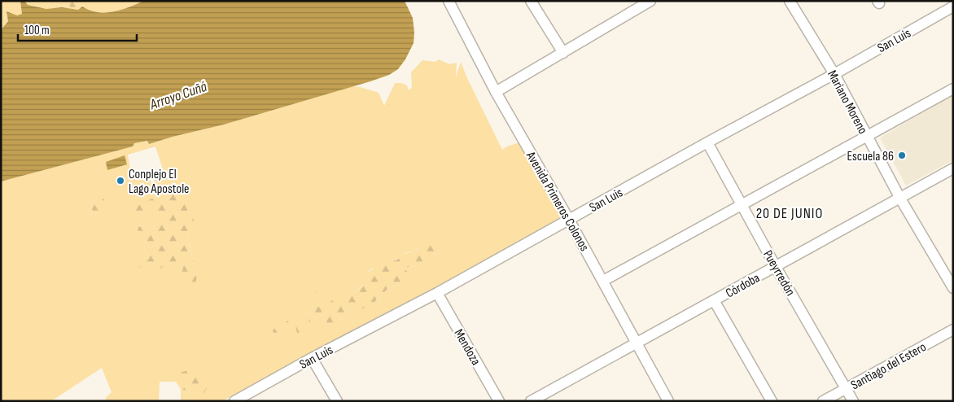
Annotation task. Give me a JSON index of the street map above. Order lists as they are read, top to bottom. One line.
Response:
{"streets":{"street":["San Luis","Mariano Moreno","Avenida Primeros Colonos","Pueyrredón","Córdoba","Mendoza","Santiago del Estero"]},"crossings":[["San Luis","Mariano Moreno"],["San Luis","Avenida Primeros Colonos"],["San Luis","Pueyrredón"],["San Luis","Mendoza"],["Mariano Moreno","Córdoba"],["Avenida Primeros Colonos","Córdoba"],["Pueyrredón","Córdoba"],["Pueyrredón","Santiago del Estero"]],"districts":["20 DE JUNIO"],"water":["Arroyo Cuñá"],"places":["Escuela 86","Conplejo El Lago Apostole"],"scale_bar":"100 m"}
